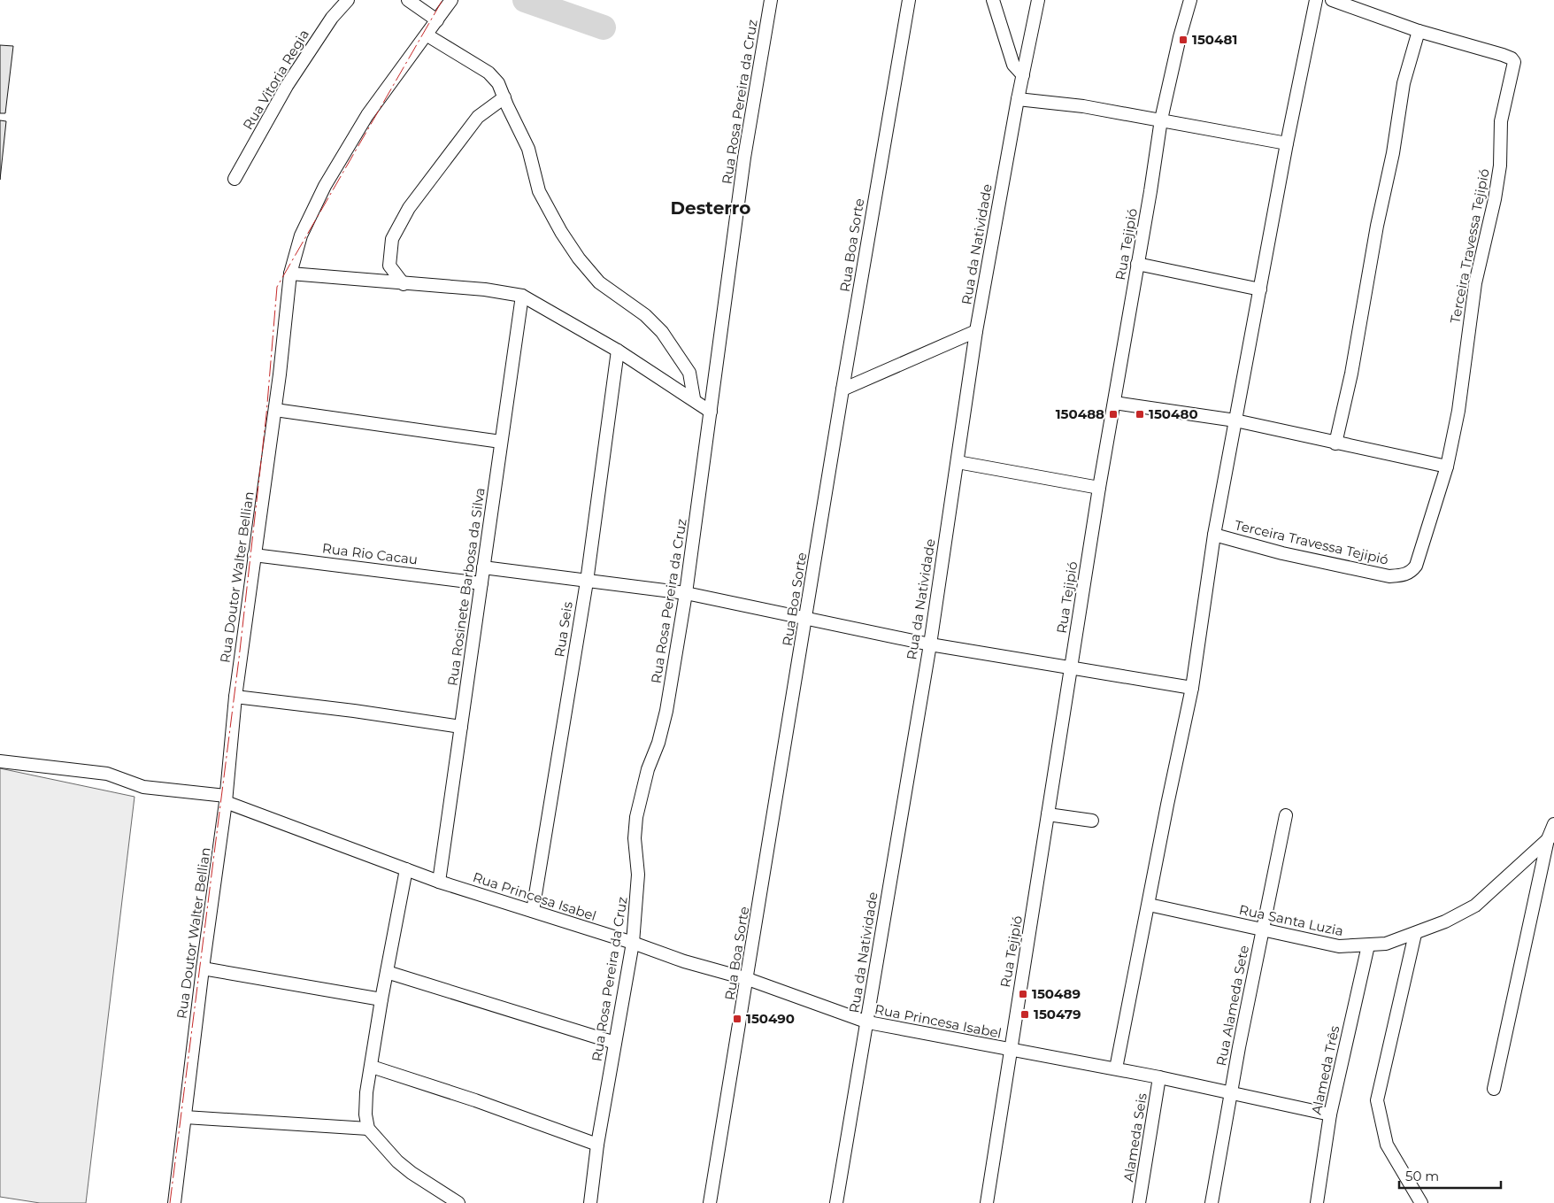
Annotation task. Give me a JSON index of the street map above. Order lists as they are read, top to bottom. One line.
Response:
{"streets":{"street":["Rua Vitoria Regia","Rua Rosa Pereira da Cruz","Rua da Natividade","Rua Tejipió","Rua Boa Sorte","Terceira Travessa Tejipió","Rua Rio Cacau","Rua Doutor Walter Bellian","Rua Rosinete Barbosa da Silva","Rua Seis","Rua Princesa Isabel","Rua Santa Luzia","Rua Alameda Sete","Alameda Três","Alameda Seis"]},"crossings":[["Rua Rosa Pereira da Cruz","Rua Princesa Isabel"],["Rua da Natividade","Rua Princesa Isabel"],["Rua Tejipió","Rua Princesa Isabel"],["Rua Boa Sorte","Rua Princesa Isabel"],["Rua Rio Cacau","Rua Doutor Walter Bellian"],["Rua Rio Cacau","Rua Rosinete Barbosa da Silva"],["Rua Doutor Walter Bellian","Rua Princesa Isabel"],["Rua Rosinete Barbosa da Silva","Rua Princesa Isabel"],["Rua Seis","Rua Princesa Isabel"],["Rua Princesa Isabel","Rua Alameda Sete"],["Rua Princesa Isabel","Alameda Três"],["Rua Princesa Isabel","Alameda Seis"],["Rua Santa Luzia","Rua Alameda Sete"],["Rua Santa Luzia","Alameda Três"]],"districts":["Desterro"],"places":{"transit":["150481","150488","150480","150489","150479","150490"]},"scale_bar":"50 m"}
